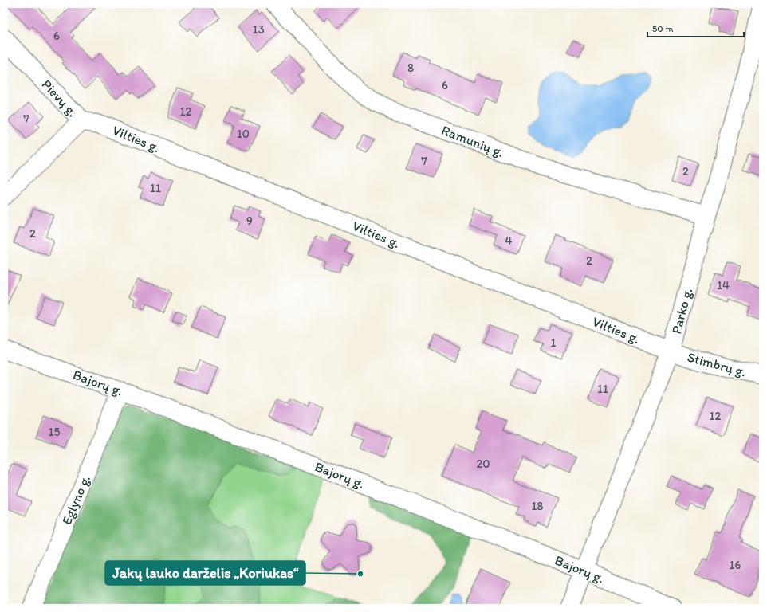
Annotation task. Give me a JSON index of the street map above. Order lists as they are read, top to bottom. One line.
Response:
{"streets":{"street":["Pievų g.","Vilties g.","Ramunių g.","Parko g.","Stimbrų g.","Bajorų g.","Eglyno g."]},"crossings":[["Pievų g.","Vilties g."],["Vilties g.","Parko g."],["Vilties g.","Stimbrų g."],["Ramunių g.","Parko g."],["Parko g.","Stimbrų g."],["Parko g.","Bajorų g."],["Bajorų g.","Eglyno g."]],"places":["Jakų lauko darželis „Koriukas“"],"house_numbers":["13","6","8","6","12","7","10","7","2","11","9","2","4","2","14","1","11","12","15","20","18","16"],"scale_bar":"50 m"}
